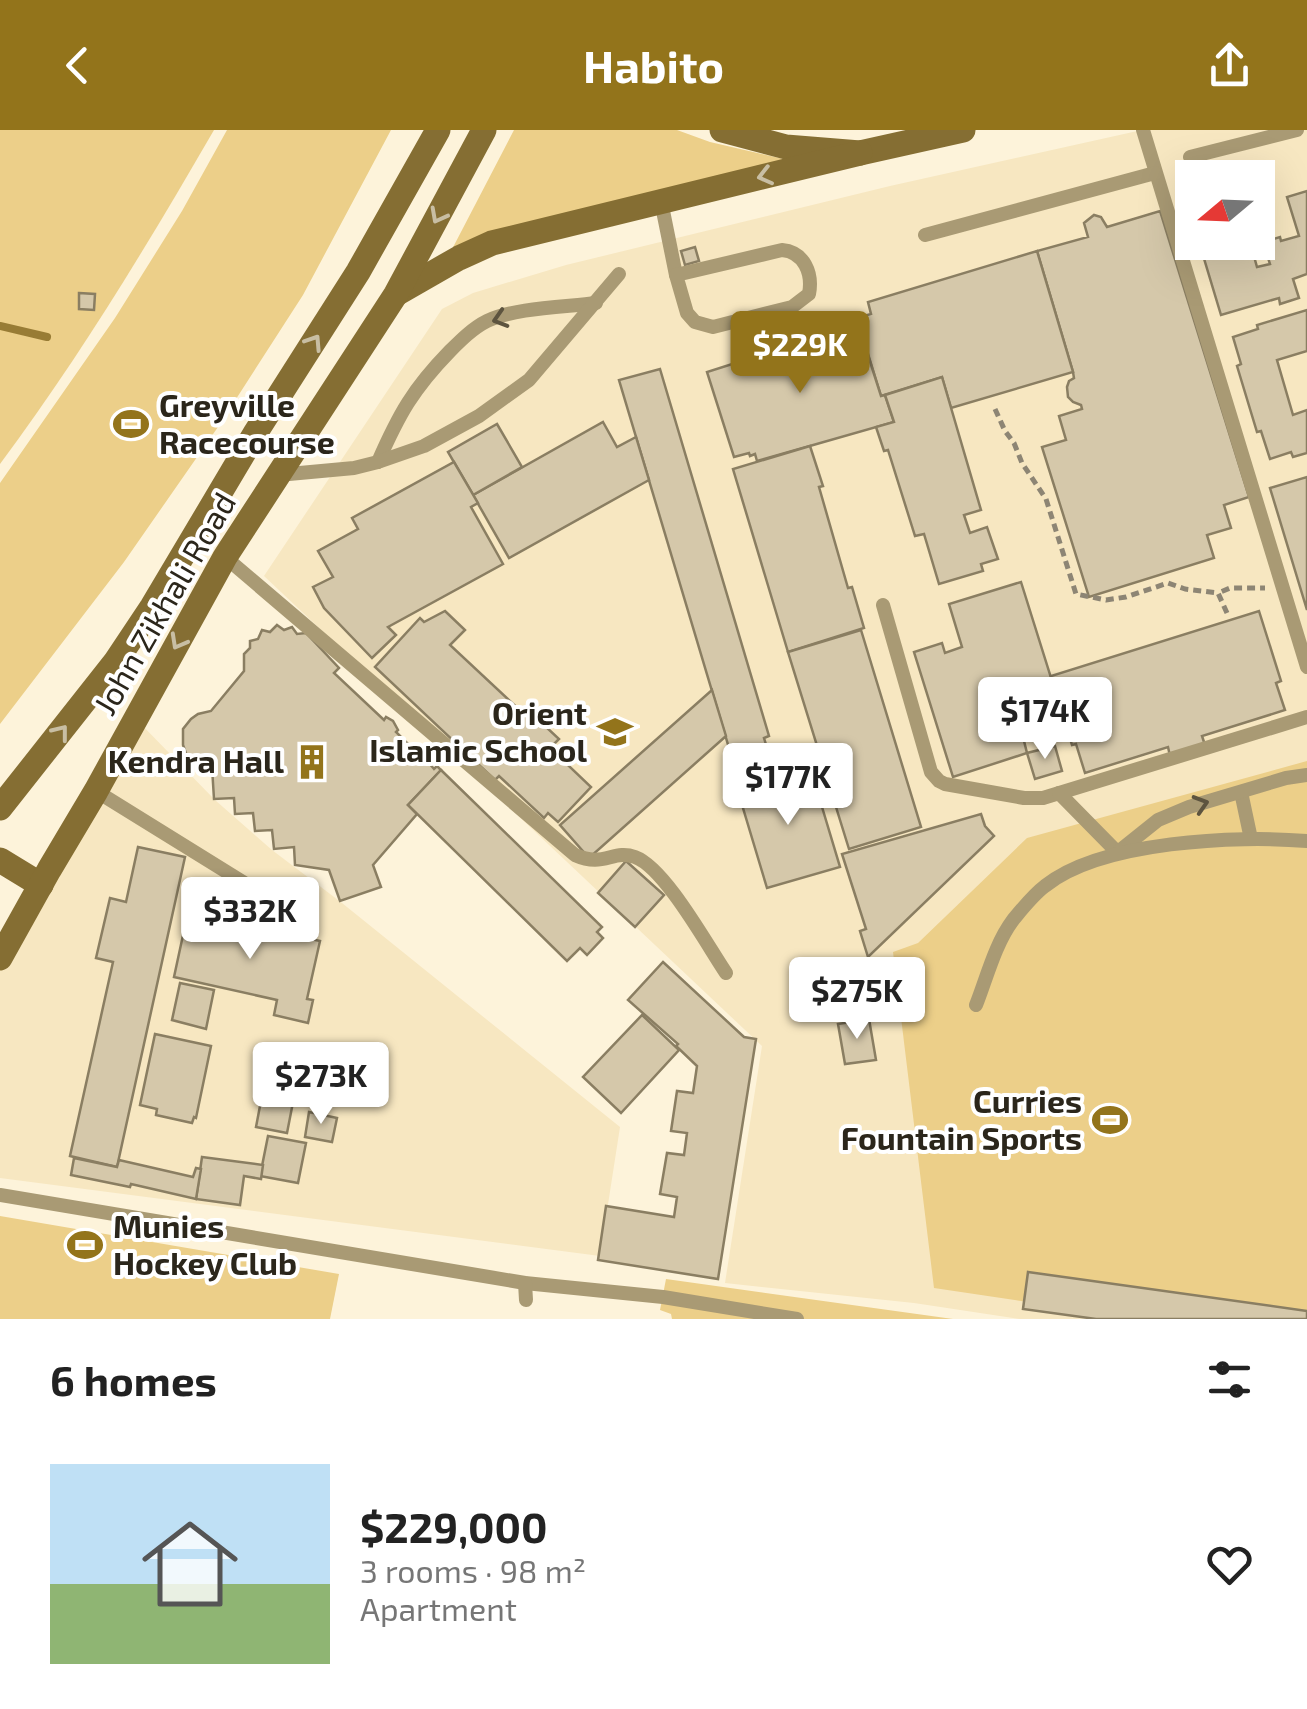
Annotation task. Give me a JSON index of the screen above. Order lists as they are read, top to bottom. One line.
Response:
{"streets":{"main road":["John Zikhali Road"]},"places":{"sports":["Greyville Racecourse","Curries Fountain Sports","Munies Hockey Club"],"school or university":["Orient Islamic School"],"building":["Kendra Hall"]},"north":"left","page":{"header":"Habito","price":["$229K","$174K","$177K","$332K","$275K","$273K"],"heading":"6 homes","list":[{"name":"$229,000","note":"3 rooms · 98 m² · Apartment"}]}}
